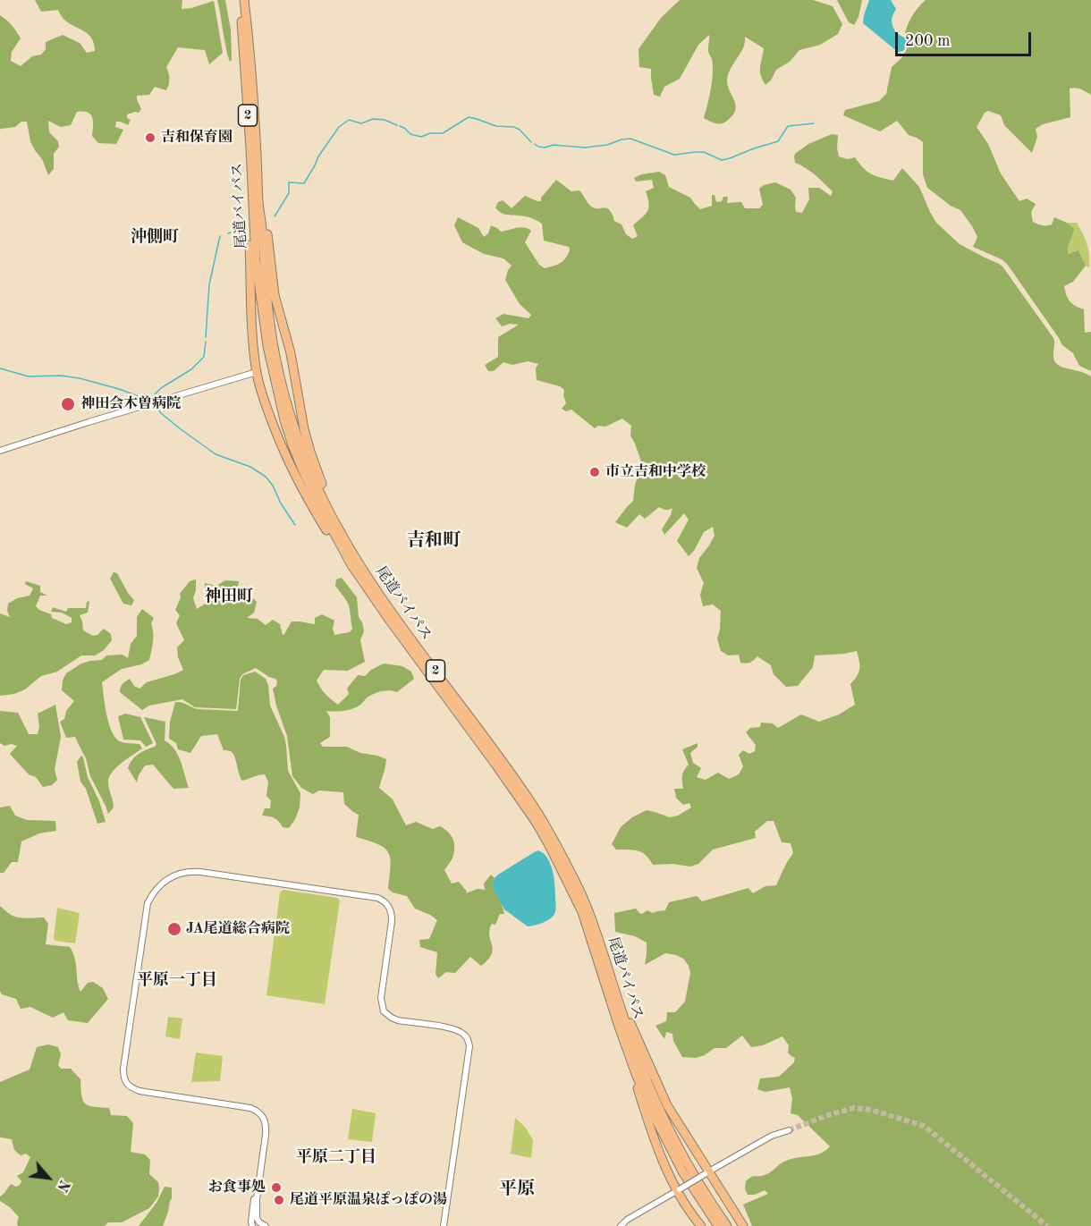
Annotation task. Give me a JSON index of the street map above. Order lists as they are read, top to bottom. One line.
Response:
{"streets":{"highway":["2","尾道バイパス"]},"districts":["沖側町","吉和町","神田町","平原一丁目","平原二丁目","平原"],"places":["吉和保育園","神田会木曽病院","市立吉和中学校","JA尾道総合病院","お食事処","尾道平原温泉ぽっぽの湯"],"scale_bar":"200 m","north":"bottom right"}
